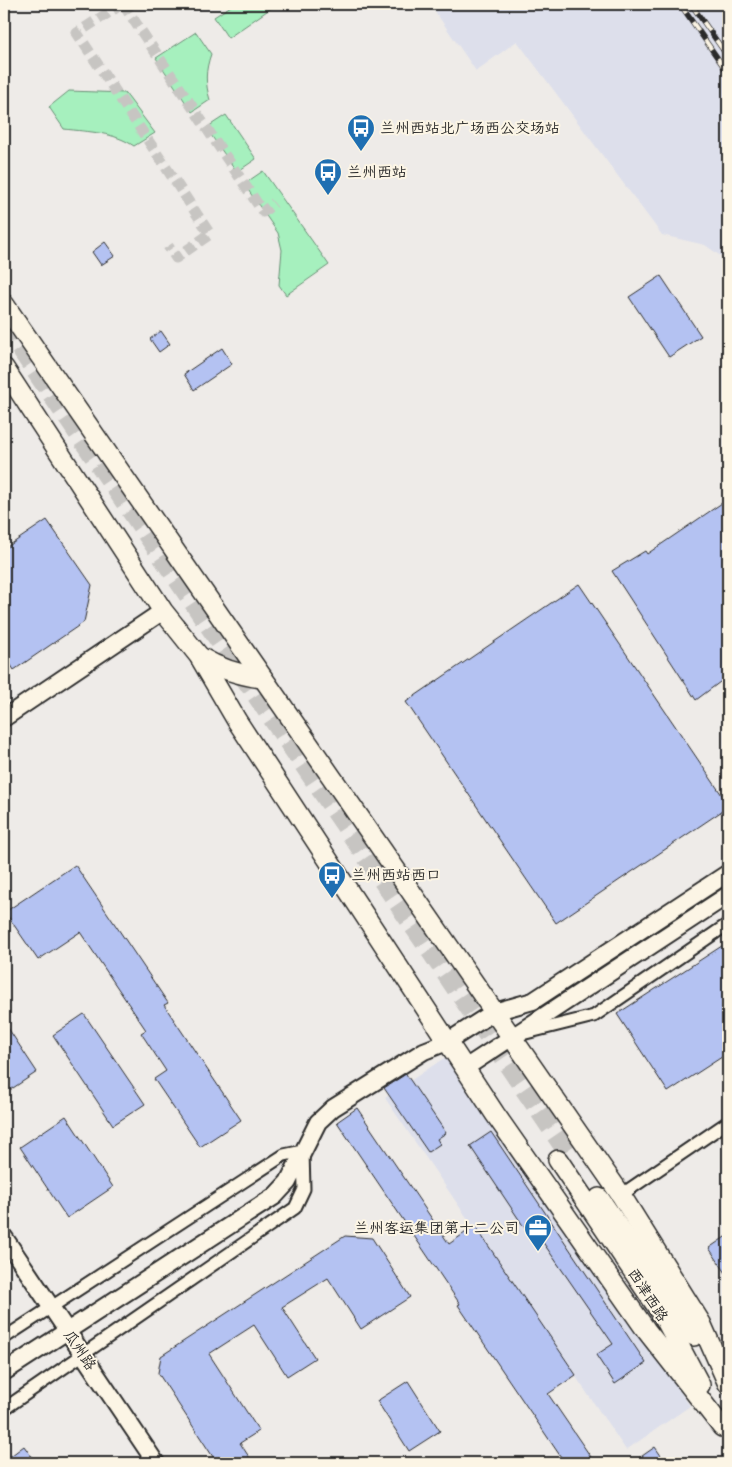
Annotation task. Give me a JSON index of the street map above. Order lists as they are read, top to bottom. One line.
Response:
{"streets":{"main road":["西津西路"],"street":["瓜州路"]},"places":{"bus stop":["兰州西站北广场西公交场站","兰州西站","兰州西站西口"],"office":["兰州客运集团第十二公司"]}}
